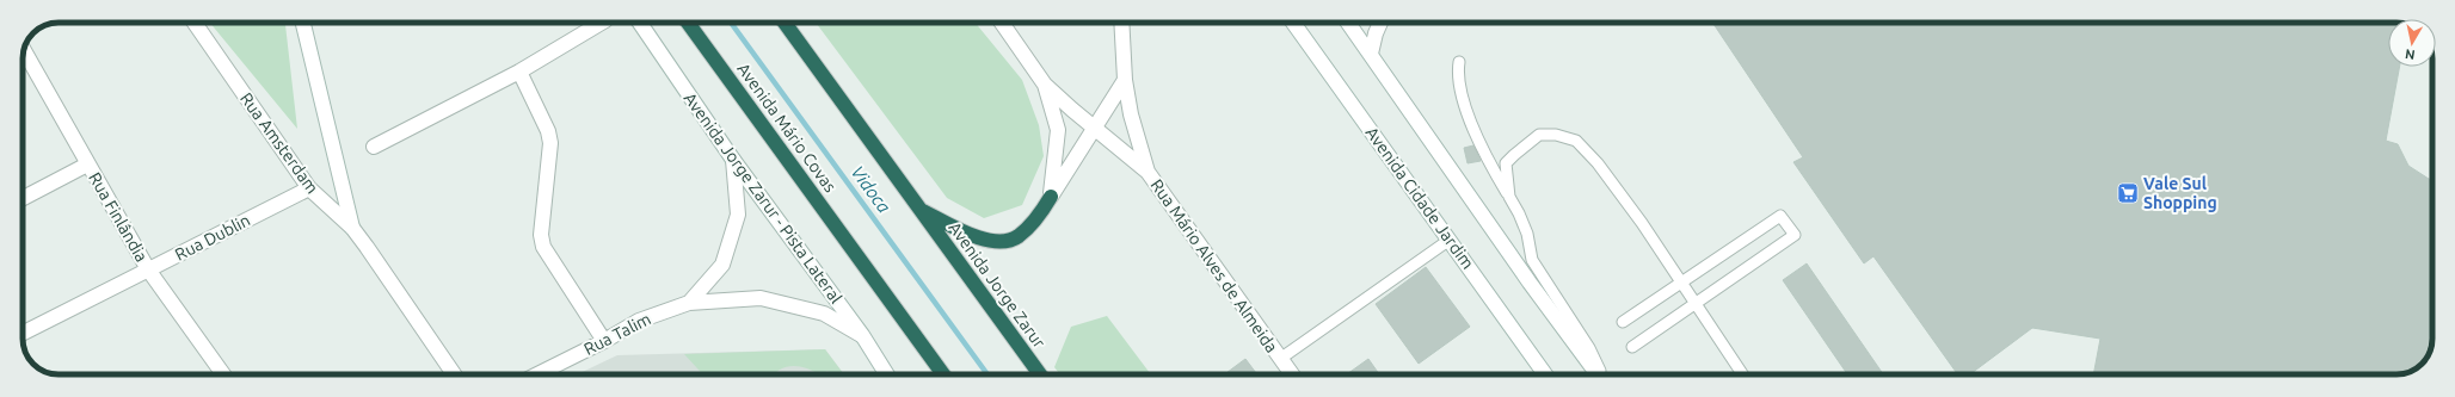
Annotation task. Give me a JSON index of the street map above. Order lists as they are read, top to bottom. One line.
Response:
{"streets":{"highway":["Avenida Mário Covas","Avenida Jorge Zarur"],"street":["Rua Amsterdam","Avenida Jorge Zarur - Pista Lateral","Avenida Cidade Jardim","Rua Finlândia","Rua Dublin","Rua Mário Alves de Almeida","Rua Talim"]},"crossings":[["Rua Amsterdam","Rua Dublin"],["Avenida Jorge Zarur - Pista Lateral","Rua Talim"],["Rua Finlândia","Rua Dublin"]],"water":["Vidoca"],"places":{"supermarket":["Vale Sul Shopping"]},"north":"bottom"}
